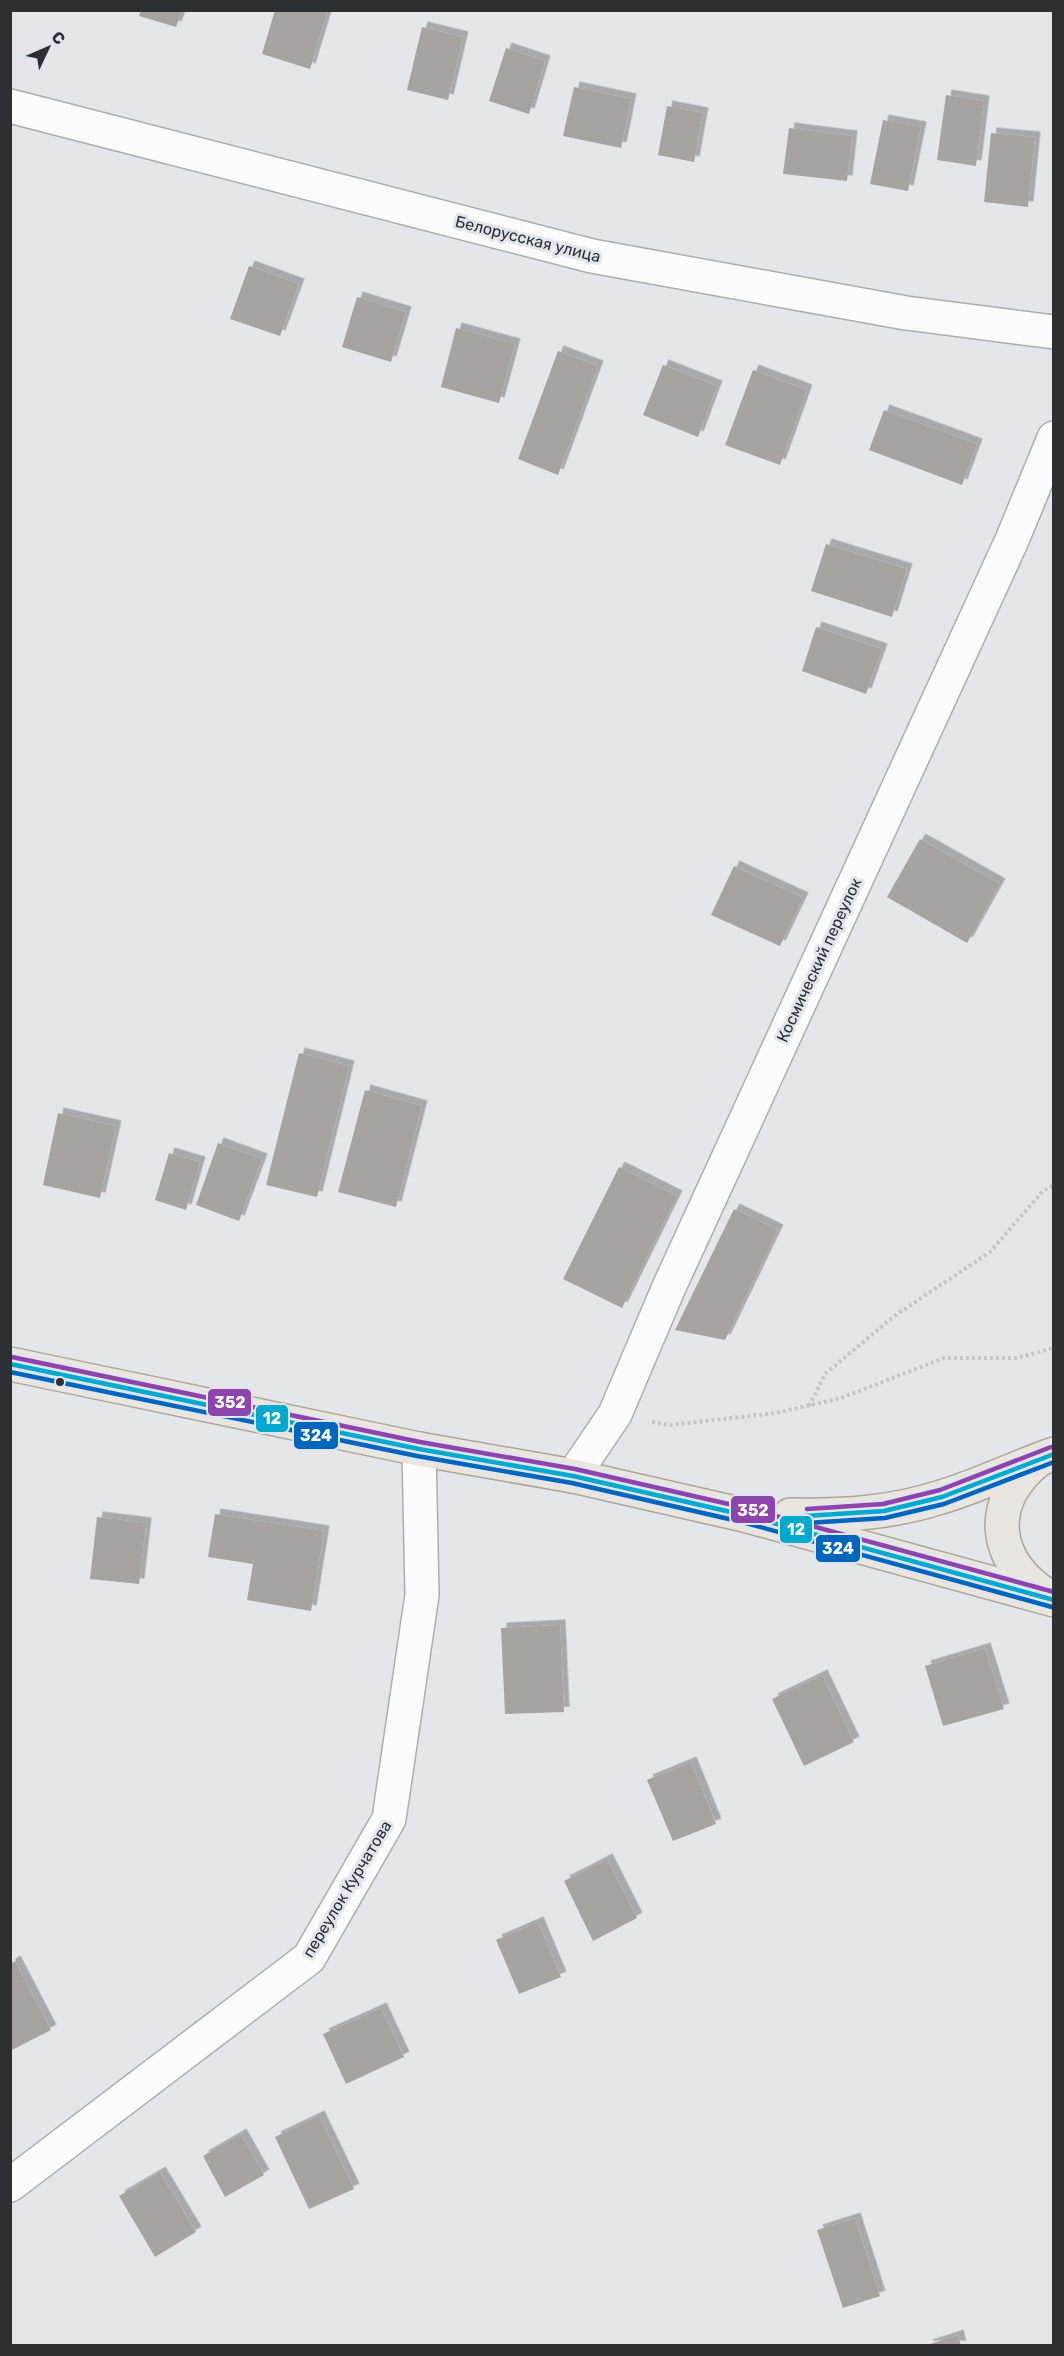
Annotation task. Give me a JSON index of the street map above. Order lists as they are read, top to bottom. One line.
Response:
{"streets":{"street":["Белорусская улица","Космический переулок","переулок Курчатова"]},"lines":["transit line 352","transit line 12","transit line 324"],"north":"top right"}
